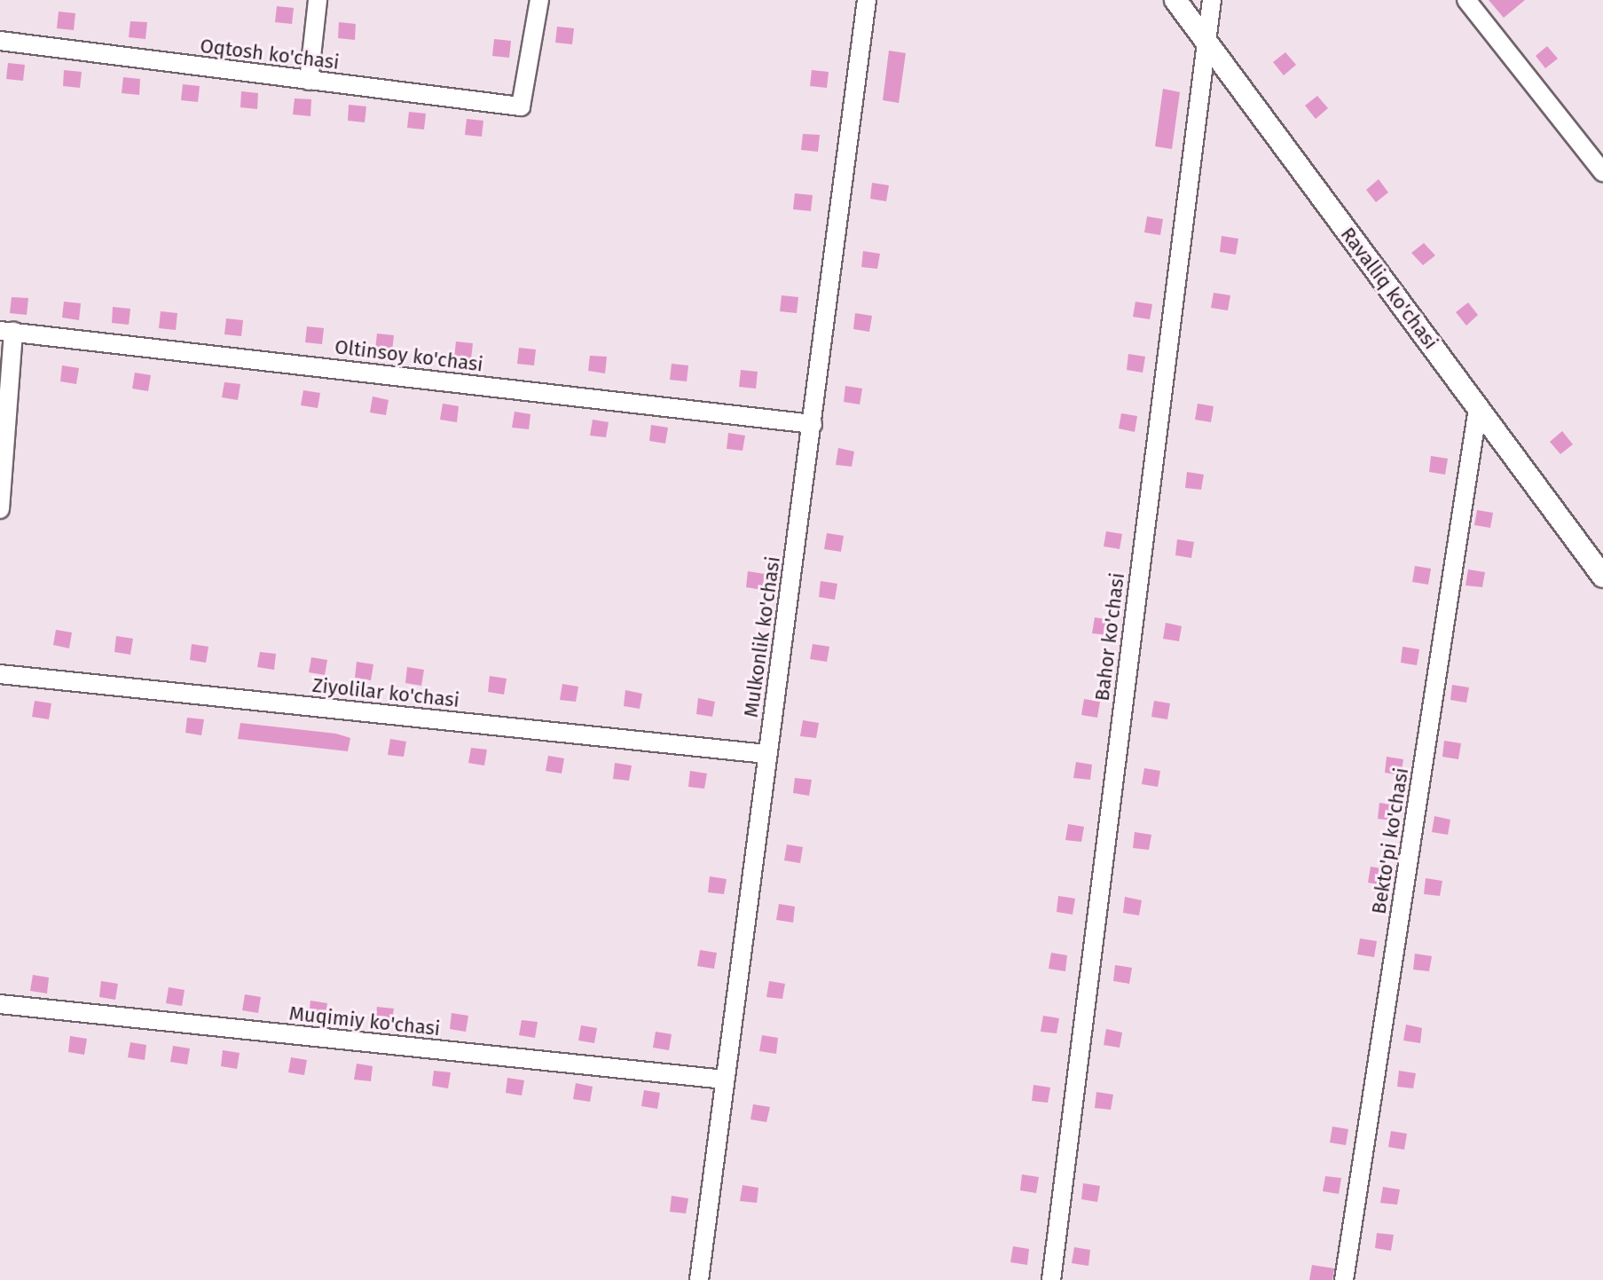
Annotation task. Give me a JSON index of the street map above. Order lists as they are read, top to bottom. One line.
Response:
{"streets":{"street":["Oqtosh ko'chasi","Ravalliq ko'chasi","Oltinsoy ko'chasi","Mulkonlik ko'chasi","Bahor ko'chasi","Ziyolilar ko'chasi","Bekto'pi ko'chasi","Muqimiy ko'chasi"]},"crossings":[["Ravalliq ko'chasi","Bahor ko'chasi"],["Ravalliq ko'chasi","Bekto'pi ko'chasi"],["Oltinsoy ko'chasi","Mulkonlik ko'chasi"],["Mulkonlik ko'chasi","Ziyolilar ko'chasi"],["Mulkonlik ko'chasi","Muqimiy ko'chasi"]]}
